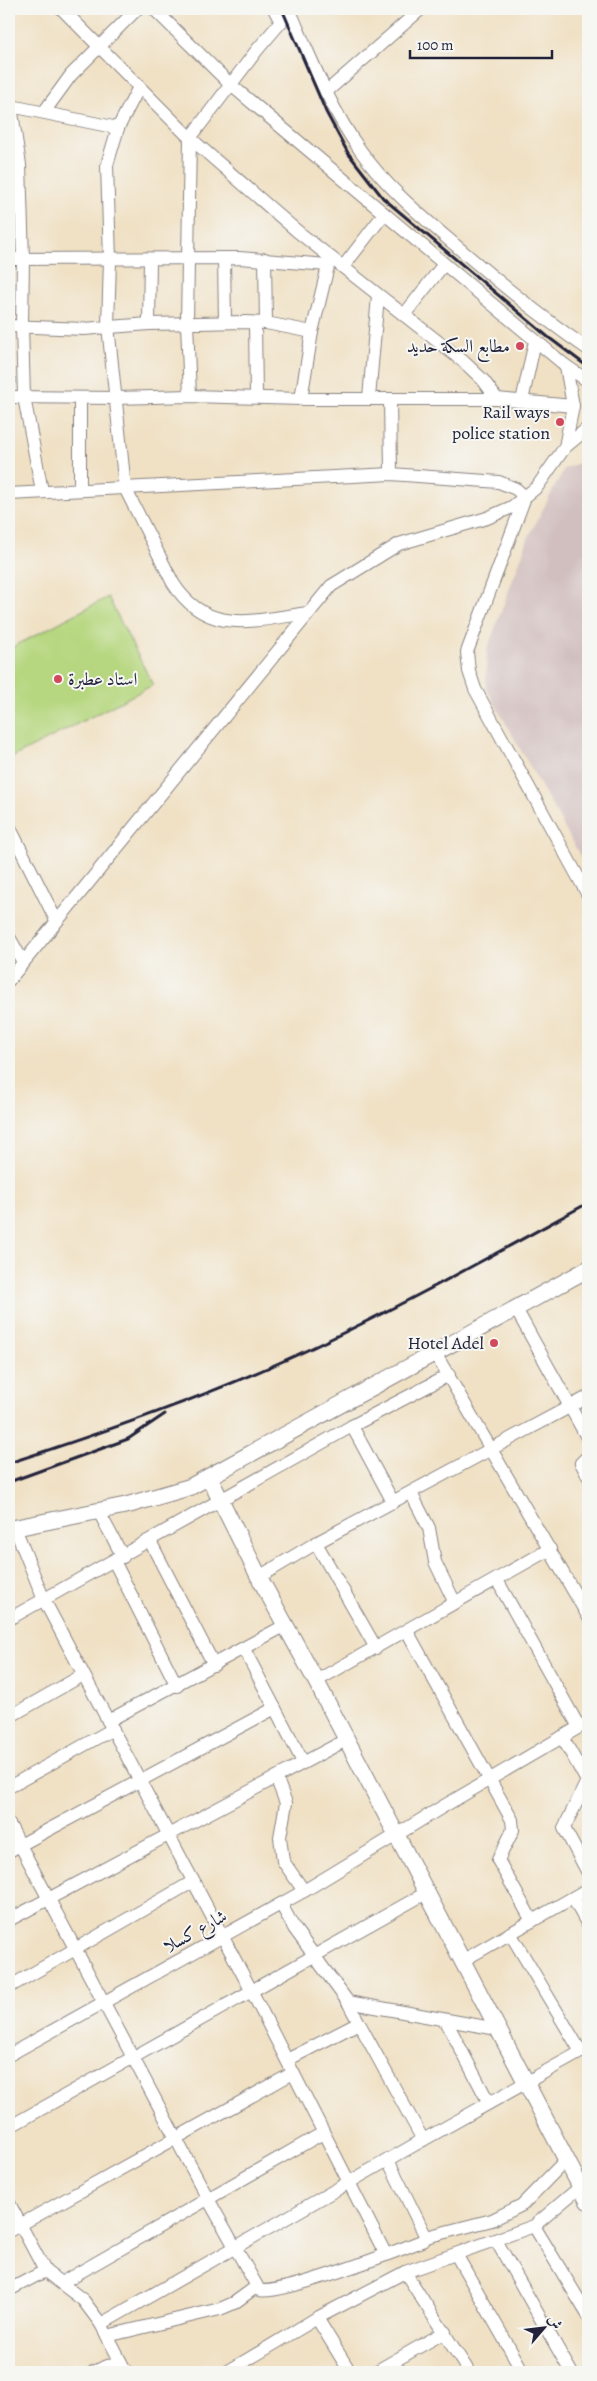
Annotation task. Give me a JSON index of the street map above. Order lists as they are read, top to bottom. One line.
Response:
{"streets":{"street":["شارع كسلا"]},"places":["مطابع السكة حديد","Rail ways police station","استاد عطبرة","Hotel Adel"],"scale_bar":"100 m","north":"top right"}
